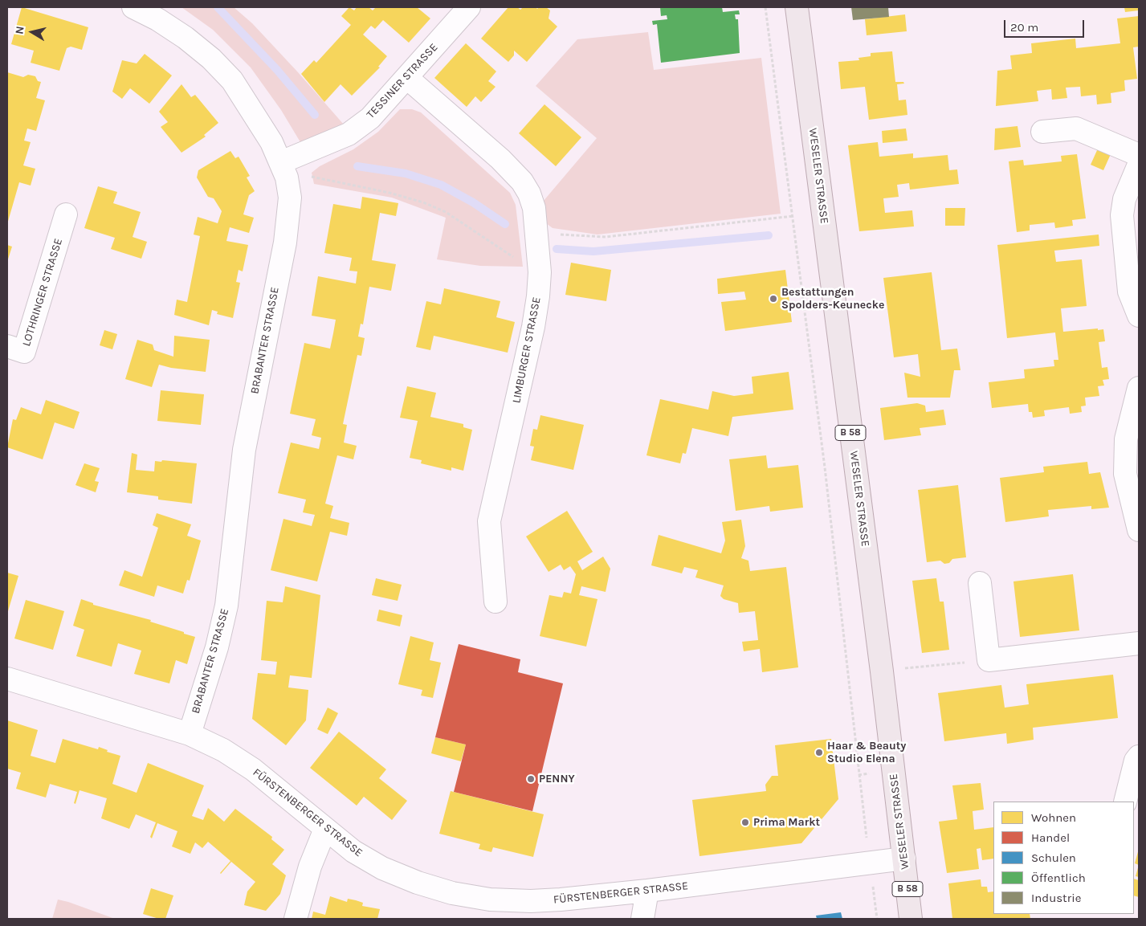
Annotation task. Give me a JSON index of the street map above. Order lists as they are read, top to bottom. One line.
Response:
{"streets":{"main road":["WESELER STRASSE","B 58"],"street":["TESSINER STRASSE","LOTHRINGER STRASSE","BRABANTER STRASSE","LIMBURGER STRASSE","FÜRSTENBERGER STRASSE"]},"crossings":[["TESSINER STRASSE","BRABANTER STRASSE"],["TESSINER STRASSE","LIMBURGER STRASSE"],["WESELER STRASSE","FÜRSTENBERGER STRASSE"],["BRABANTER STRASSE","FÜRSTENBERGER STRASSE"]],"places":["Bestattungen Spolders-Keunecke","Haar & Beauty Studio Elena","PENNY","Prima Markt"],"legend":["Wohnen","Handel","Schulen","Öffentlich","Industrie"],"scale_bar":"20 m","north":"left"}
